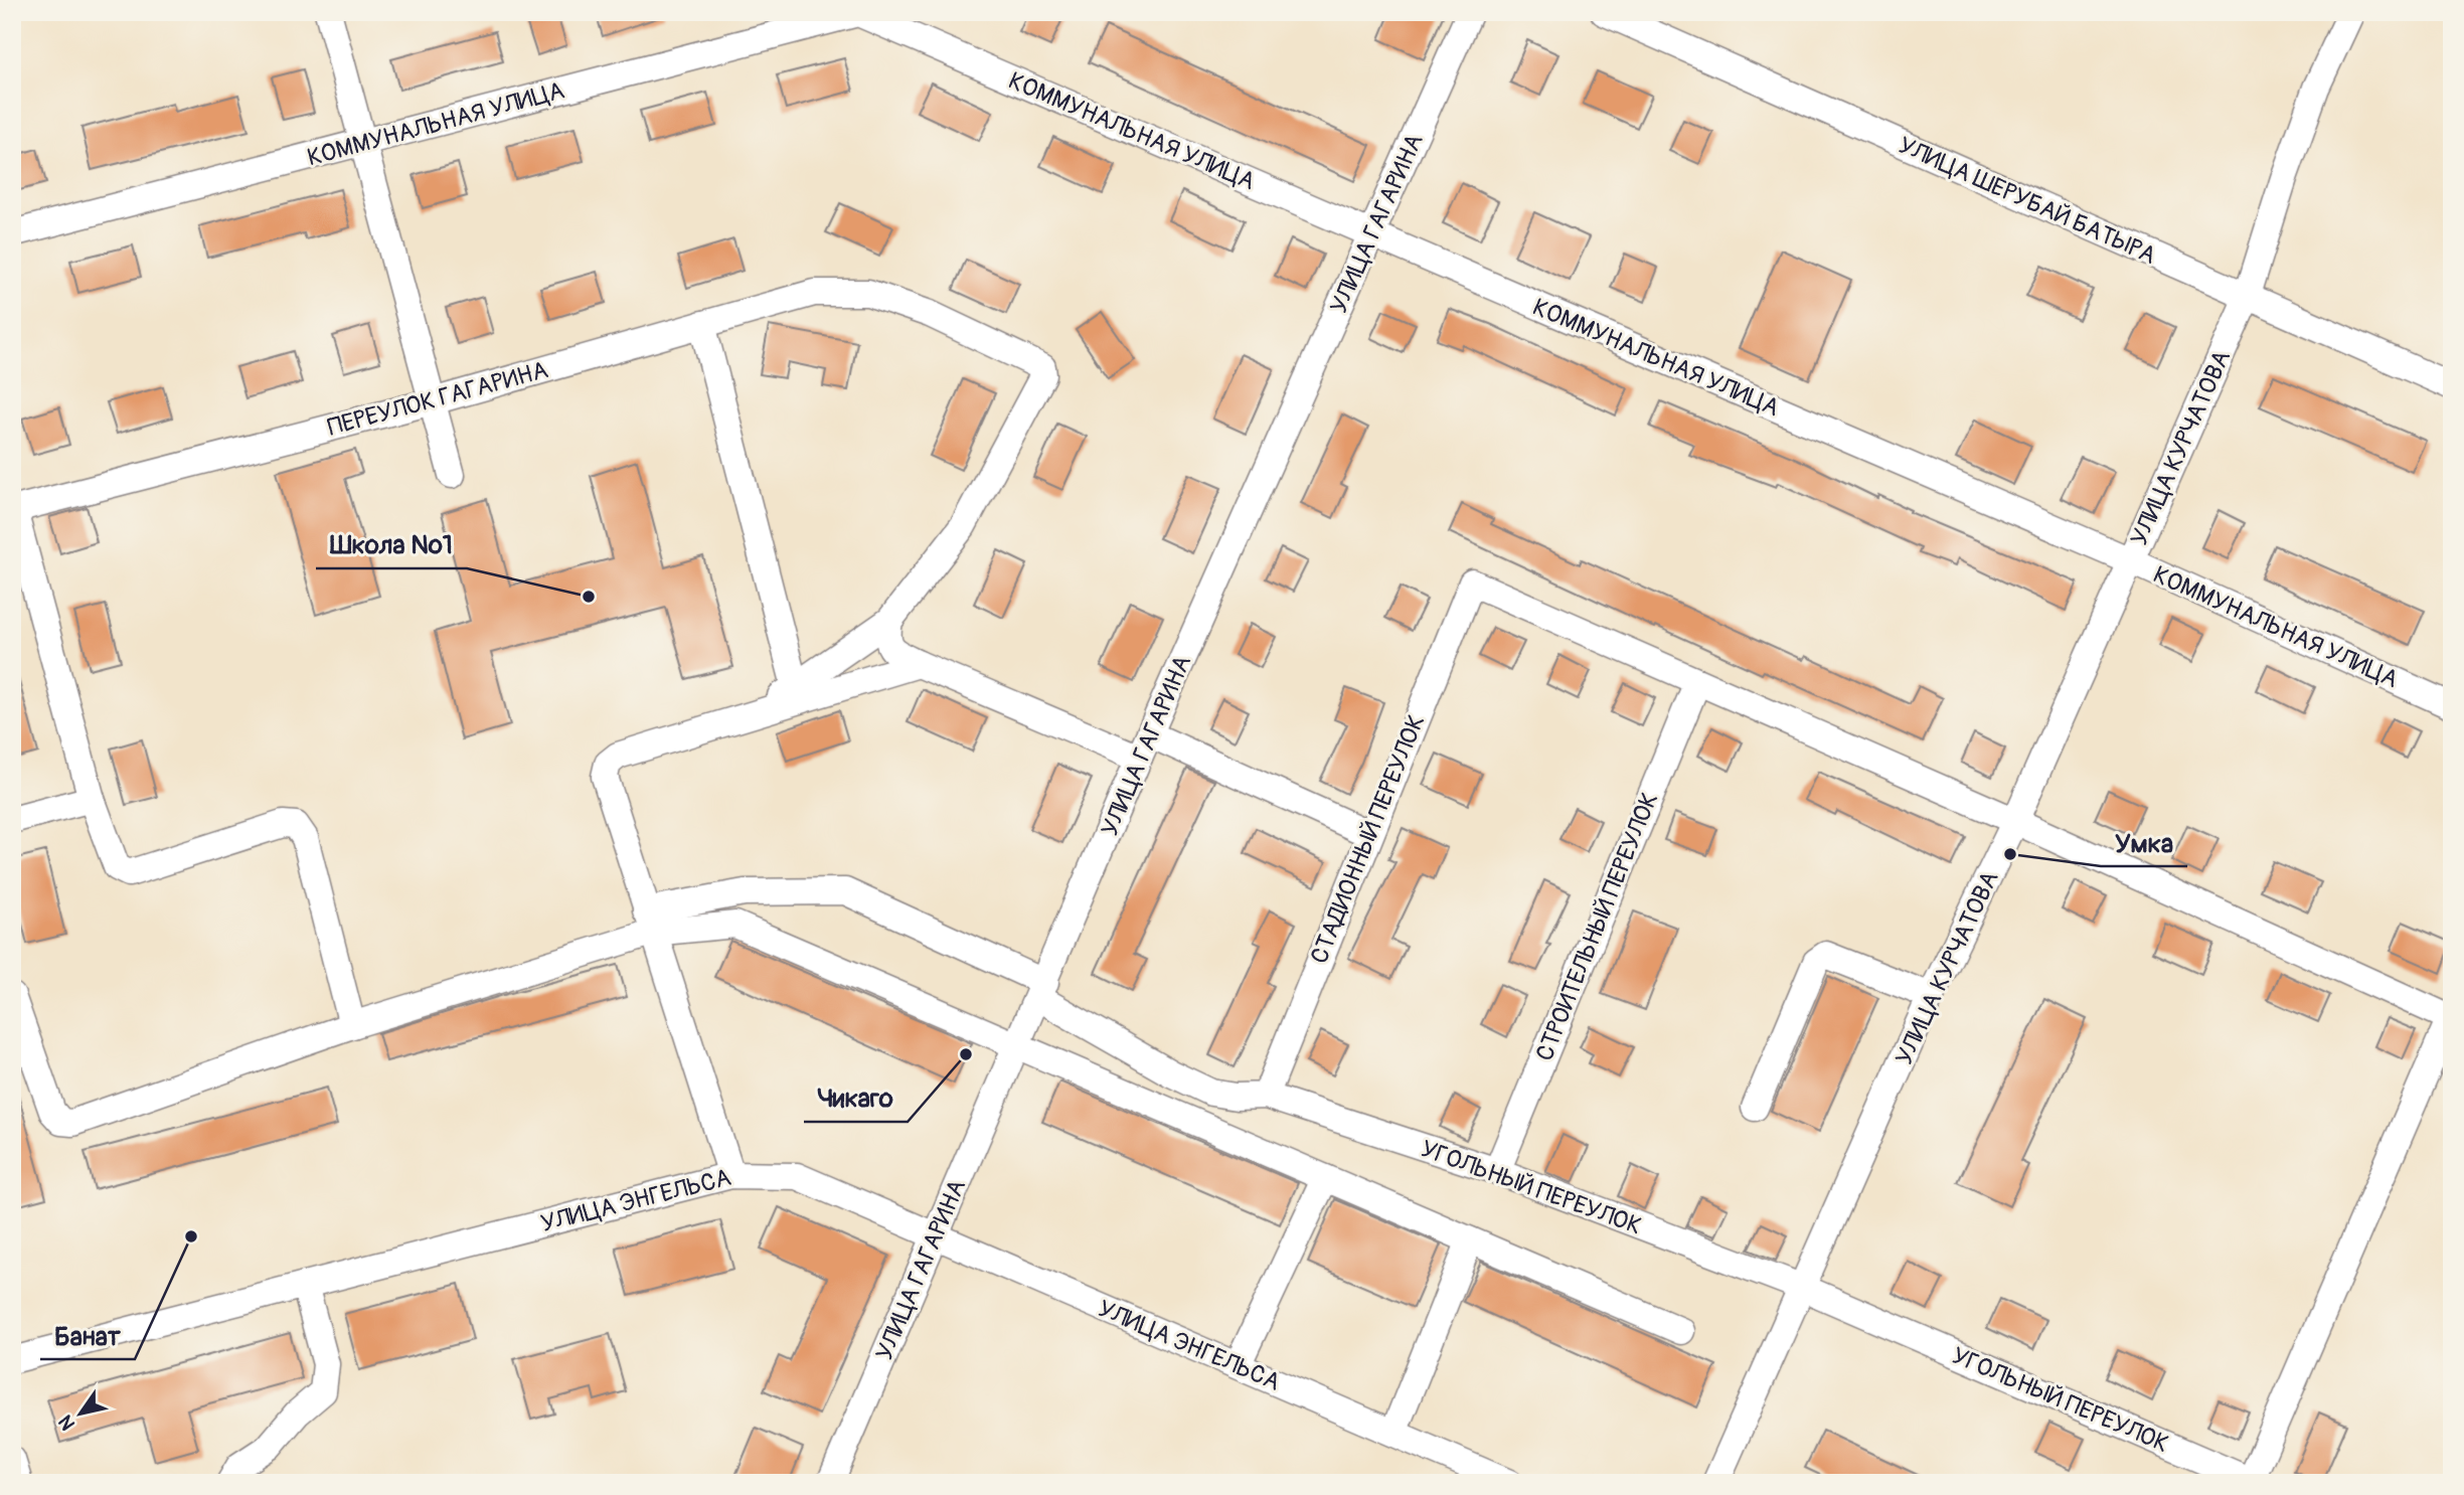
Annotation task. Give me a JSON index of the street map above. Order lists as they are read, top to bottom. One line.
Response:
{"streets":{"street":["КОММУНАЛЬНАЯ УЛИЦА","УЛИЦА ШЕРУБАЙ БАТЫРА","УЛИЦА ГАГАРИНА","ПЕРЕУЛОК ГАГАРИНА","УЛИЦА КУРЧАТОВА","СТАДИОННЫЙ ПЕРЕУЛОК","СТРОИТЕЛЬНЫЙ ПЕРЕУЛОК","УГОЛЬНЫЙ ПЕРЕУЛОК","УЛИЦА ЭНГЕЛЬСА"]},"crossings":[["КОММУНАЛЬНАЯ УЛИЦА","УЛИЦА ГАГАРИНА"],["КОММУНАЛЬНАЯ УЛИЦА","УЛИЦА КУРЧАТОВА"],["УЛИЦА ШЕРУБАЙ БАТЫРА","УЛИЦА КУРЧАТОВА"],["УЛИЦА ГАГАРИНА","УГОЛЬНЫЙ ПЕРЕУЛОК"],["УЛИЦА ГАГАРИНА","УЛИЦА ЭНГЕЛЬСА"],["УЛИЦА КУРЧАТОВА","УГОЛЬНЫЙ ПЕРЕУЛОК"],["СТАДИОННЫЙ ПЕРЕУЛОК","СТРОИТЕЛЬНЫЙ ПЕРЕУЛОК"],["СТАДИОННЫЙ ПЕРЕУЛОК","УГОЛЬНЫЙ ПЕРЕУЛОК"],["СТРОИТЕЛЬНЫЙ ПЕРЕУЛОК","УГОЛЬНЫЙ ПЕРЕУЛОК"]],"places":["Школа №1","Умка","Чикаго","Банат"],"north":"bottom left"}
